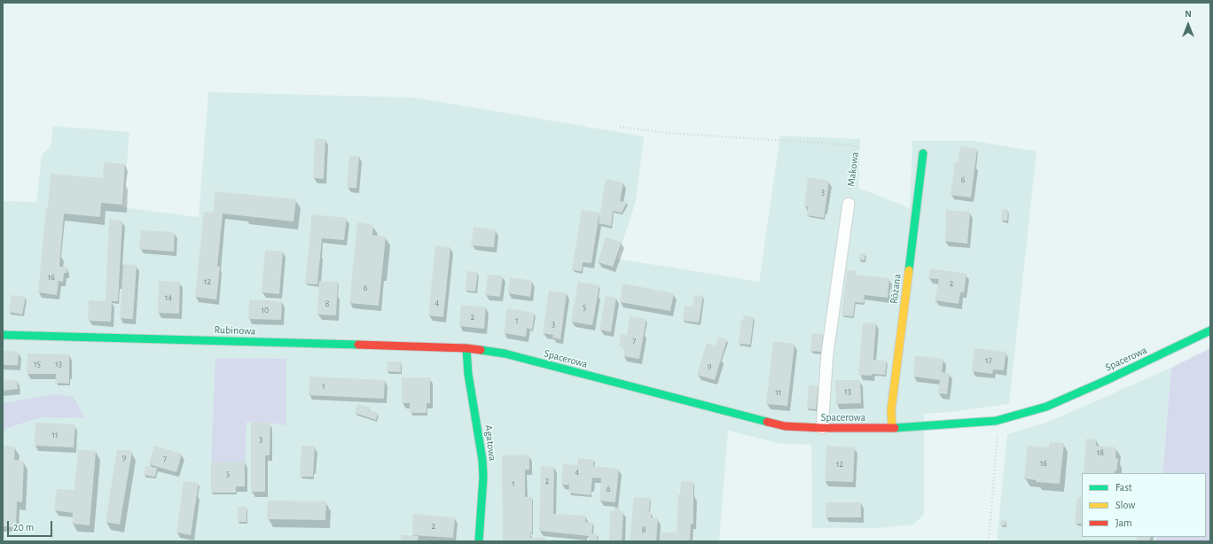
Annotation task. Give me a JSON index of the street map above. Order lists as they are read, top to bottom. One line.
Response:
{"streets":{"street":["Różana","Rubinowa","Spacerowa","Agatowa"],"path":["Makowa"]},"crossings":[["Różana","Spacerowa"],["Rubinowa","Spacerowa"],["Rubinowa","Agatowa"],["Spacerowa","Agatowa"]],"house_numbers":["6","3","16","12","2","6","14","4","8","5","10","2","1","3","7","17","15","13","9","1","13","11","11","3","18","9","7","16","12","4","5","2","1","6","2","8"],"legend":["Fast","Slow","Jam"],"scale_bar":"20 m","north":"top"}
